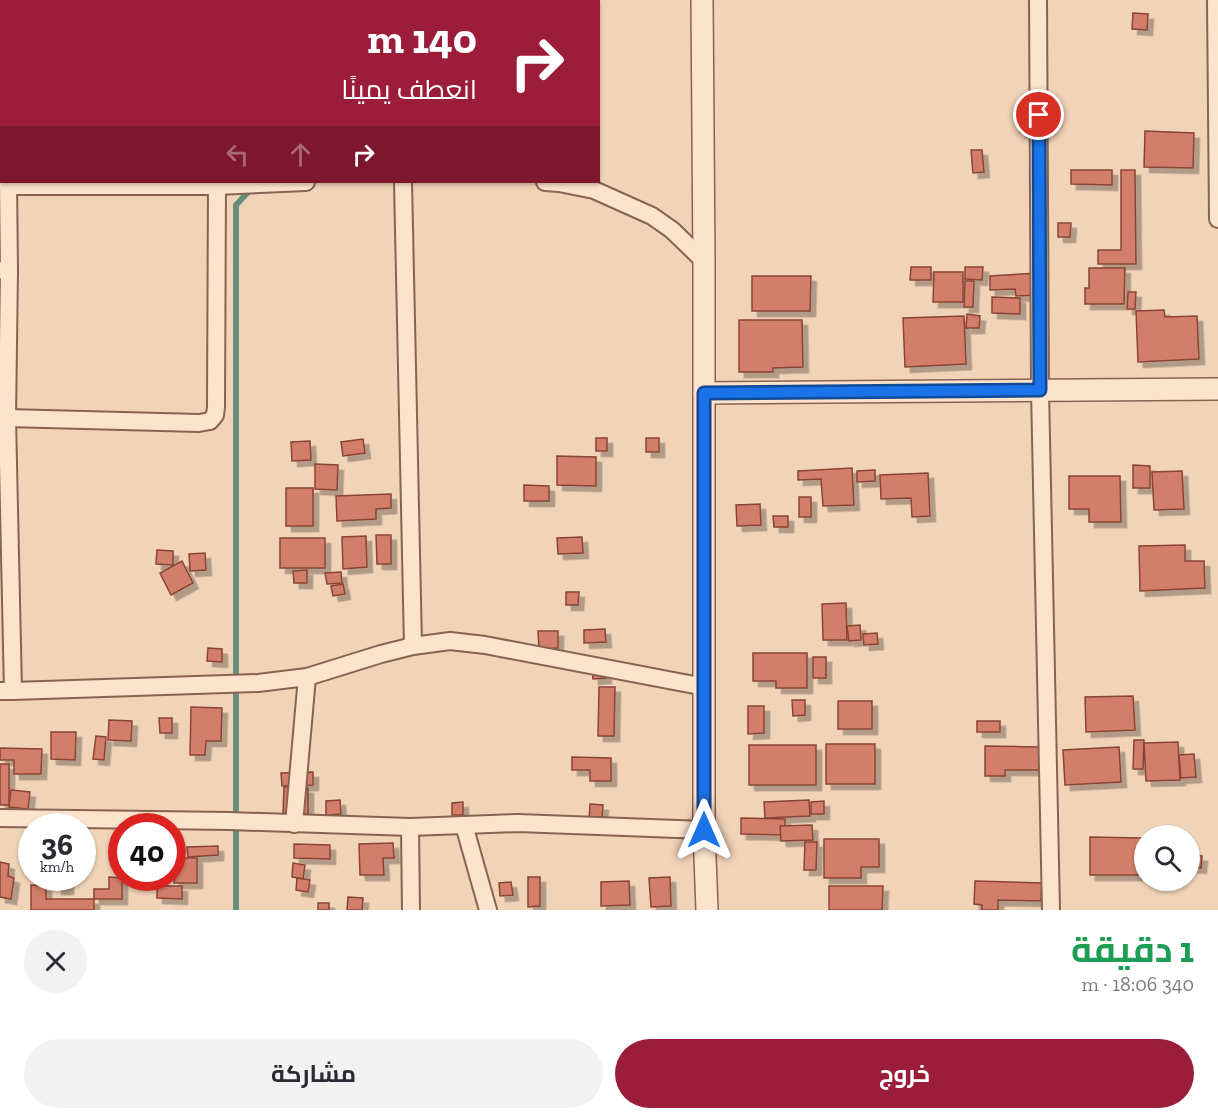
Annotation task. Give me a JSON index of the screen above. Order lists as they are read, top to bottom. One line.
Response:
{"page":{"turn":["140 m","انعطف يمينًا"],"speed":"36 km/h","limit":"40","heading":["1 دقيقة","340 m · 18:06"],"buttons":["خروج","مشاركة"]}}
